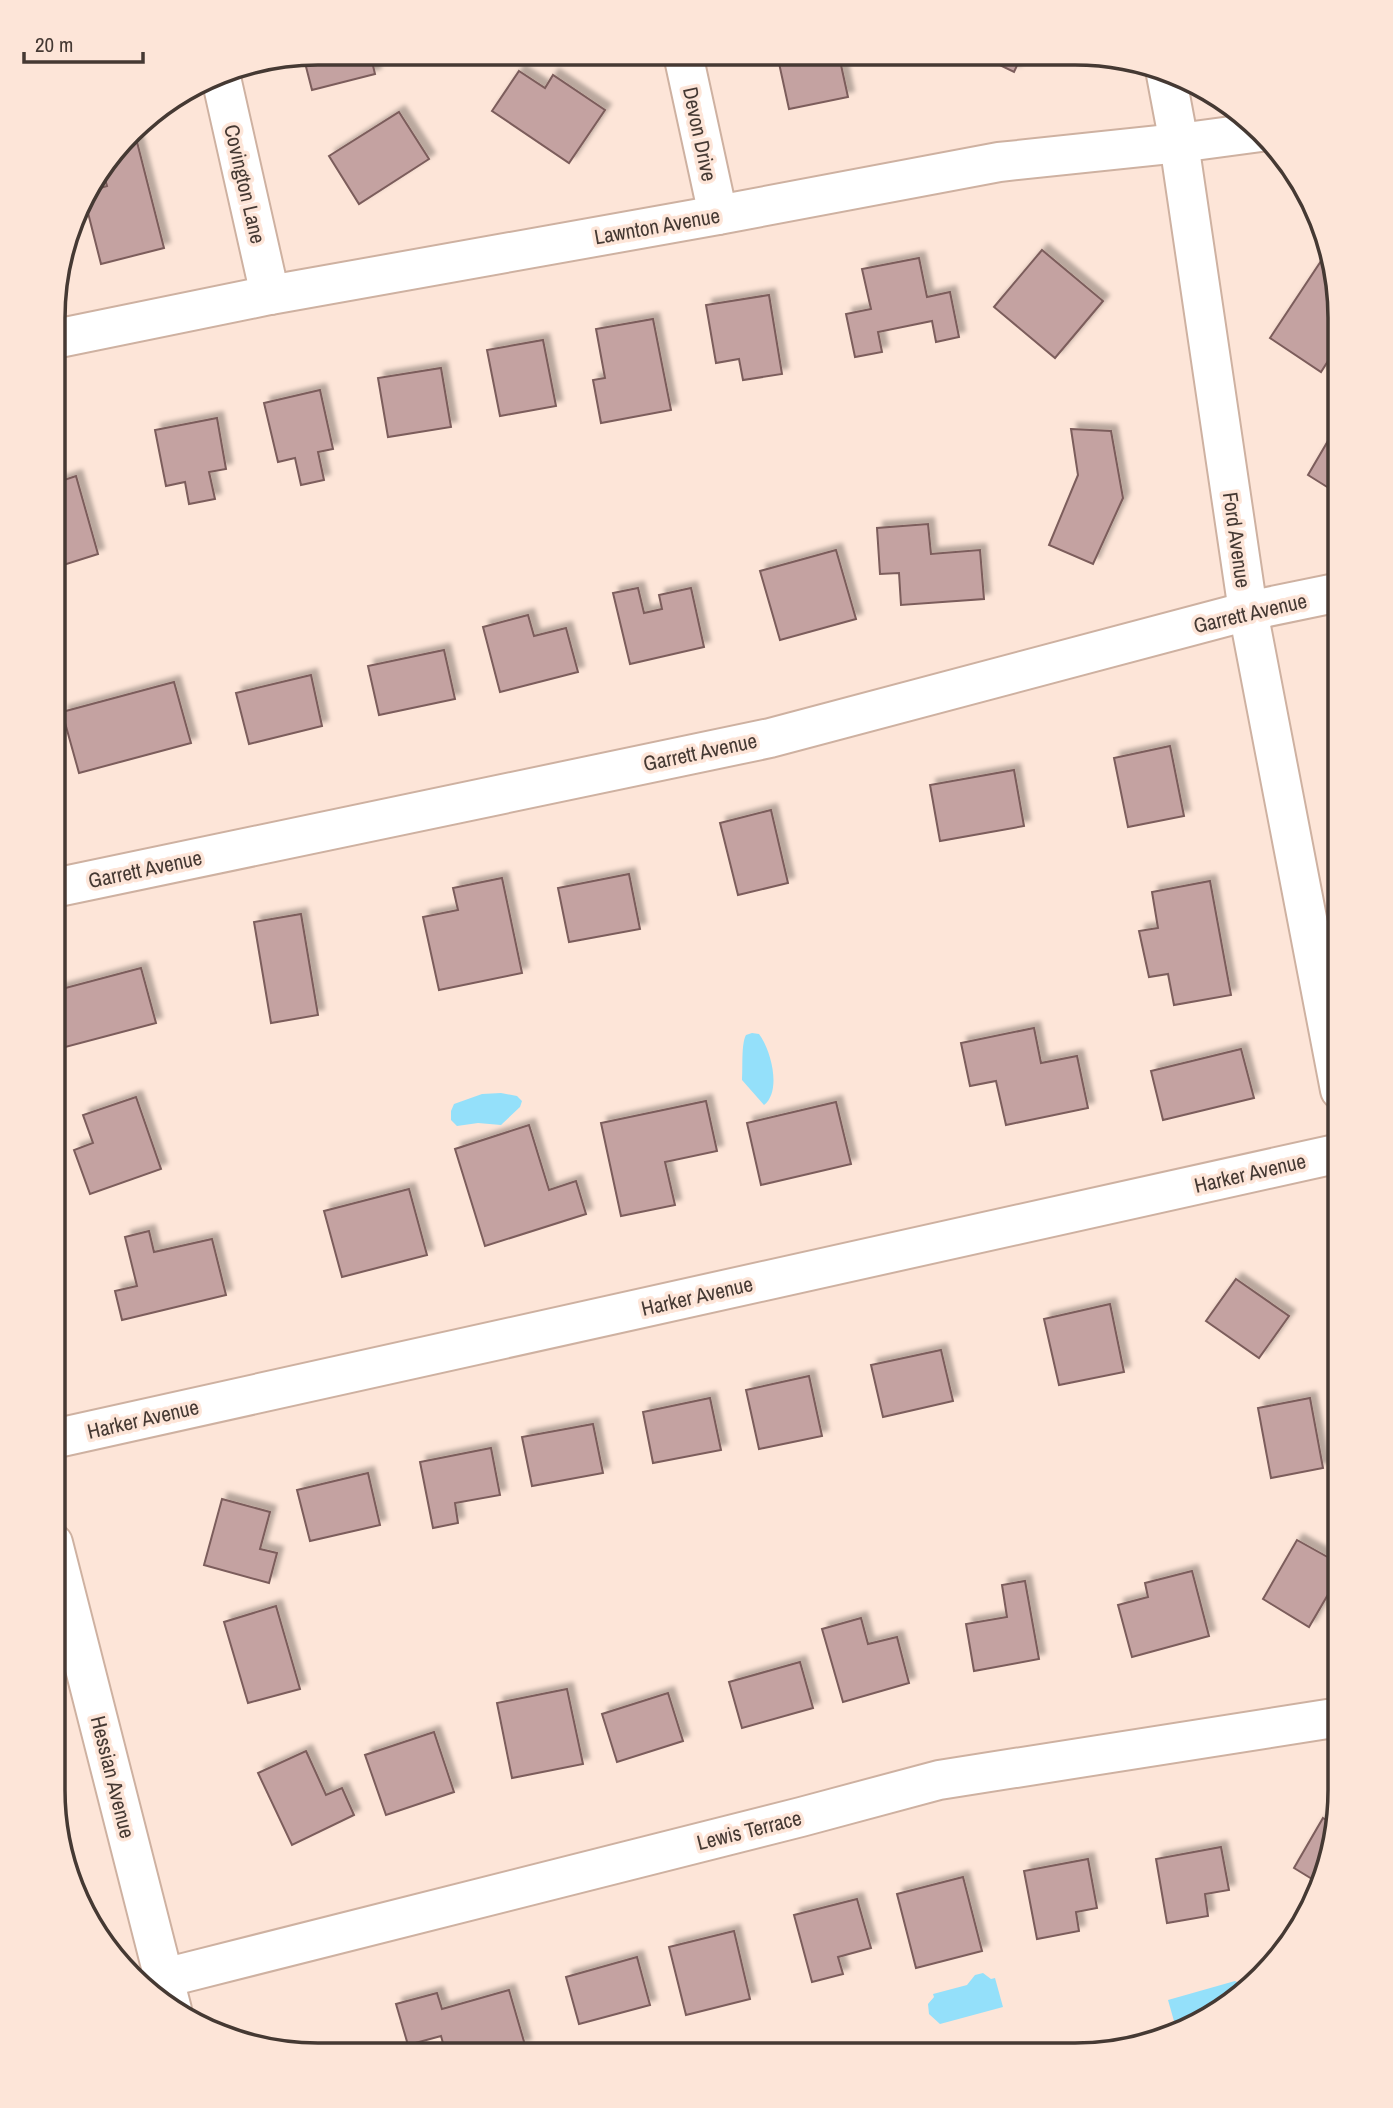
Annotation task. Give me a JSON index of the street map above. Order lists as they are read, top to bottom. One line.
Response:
{"streets":{"street":["Devon Drive","Covington Lane","Lawnton Avenue","Ford Avenue","Garrett Avenue","Harker Avenue","Hessian Avenue","Lewis Terrace"]},"crossings":[["Devon Drive","Lawnton Avenue"],["Covington Lane","Lawnton Avenue"],["Lawnton Avenue","Ford Avenue"],["Ford Avenue","Garrett Avenue"],["Hessian Avenue","Lewis Terrace"]],"scale_bar":"20 m"}
